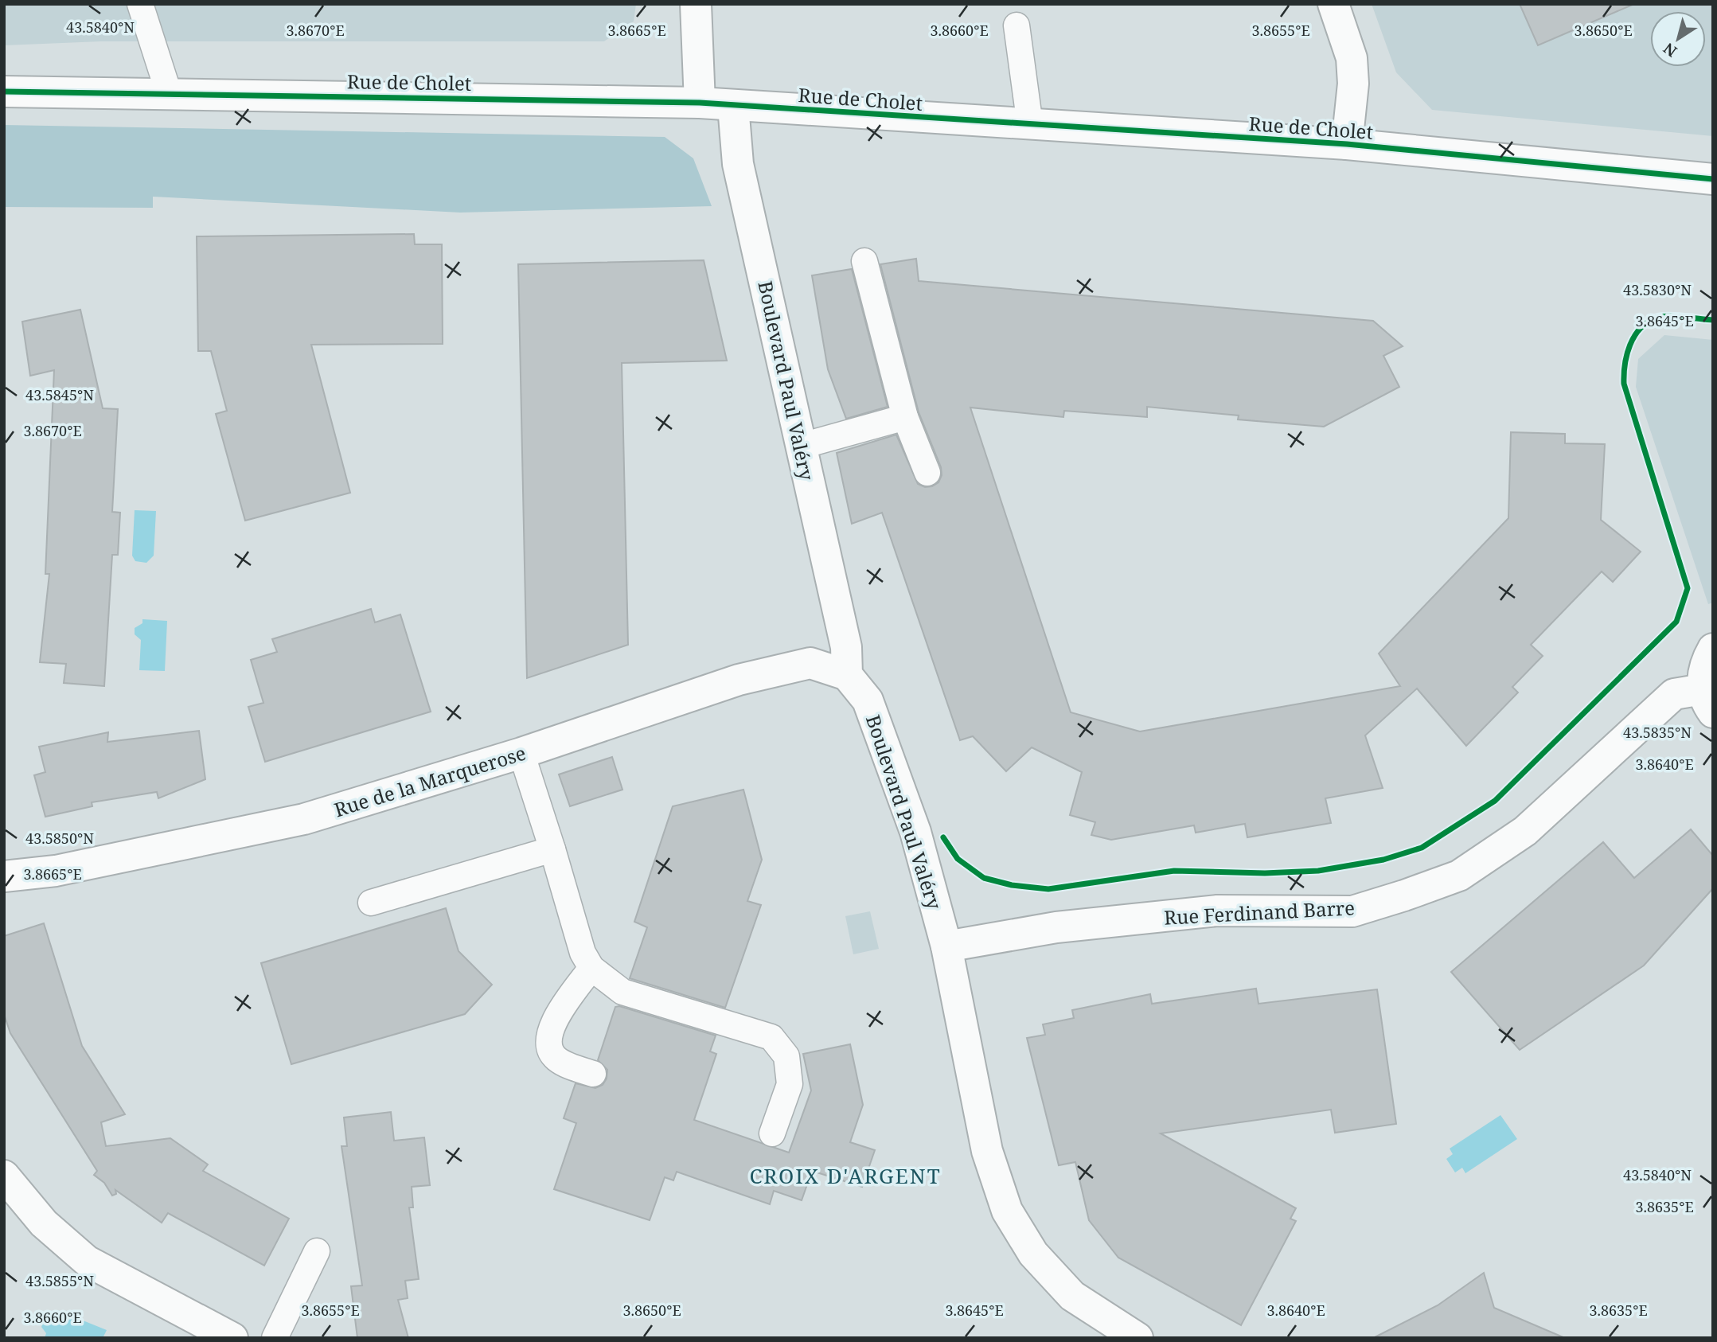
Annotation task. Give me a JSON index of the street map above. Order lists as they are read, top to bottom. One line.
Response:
{"streets":{"street":["Rue de Cholet","Boulevard Paul Valéry","Rue de la Marquerose","Rue Ferdinand Barre"]},"crossings":[["Rue de Cholet","Boulevard Paul Valéry"],["Boulevard Paul Valéry","Rue de la Marquerose"],["Boulevard Paul Valéry","Rue Ferdinand Barre"]],"districts":["CROIX D'ARGENT"],"north":"bottom left","coordinates":["43.5840°N","3.8670°E","3.8665°E","3.8660°E","3.8655°E","3.8650°E","43.5830°N","3.8645°E","43.5845°N","43.5835°N","3.8640°E","43.5850°N","3.8635°E","43.5855°N"]}
